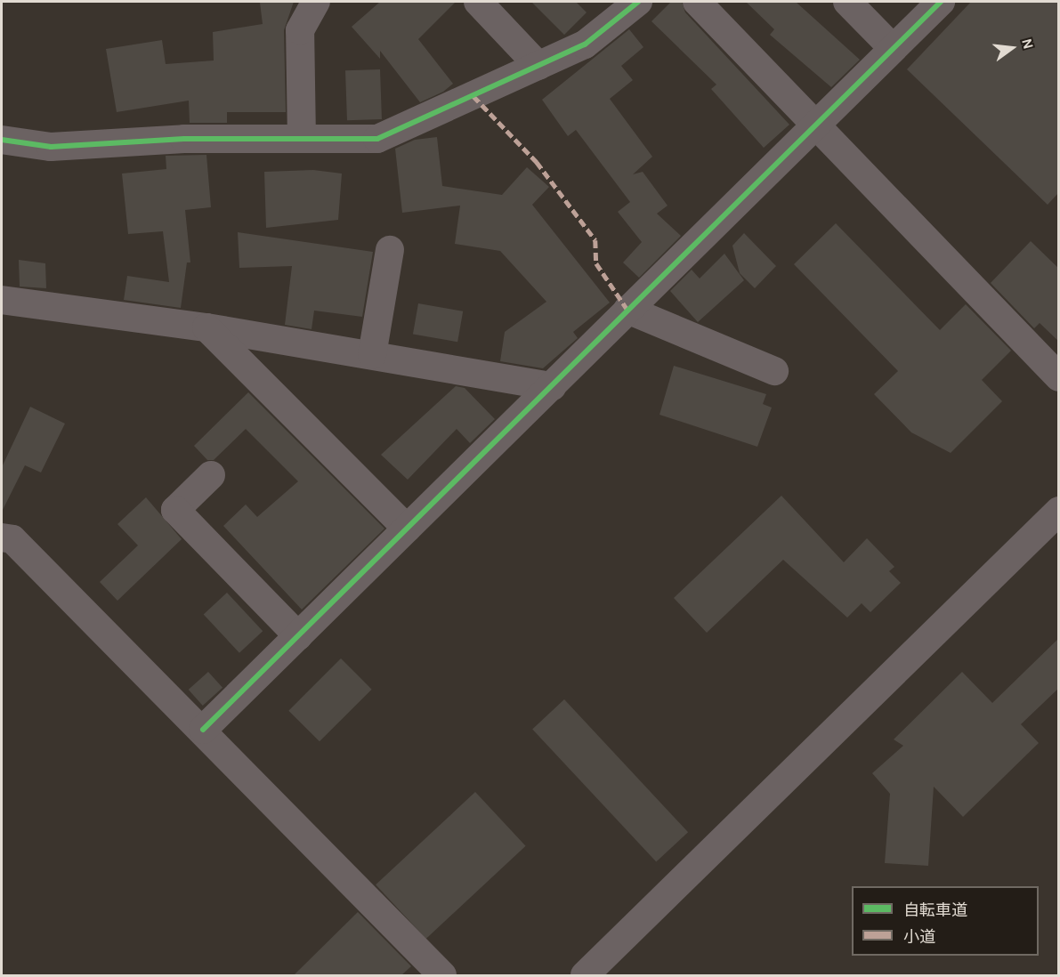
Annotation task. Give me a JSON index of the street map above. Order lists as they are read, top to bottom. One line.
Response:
{"legend":["自転車道","小道"],"north":"right"}
